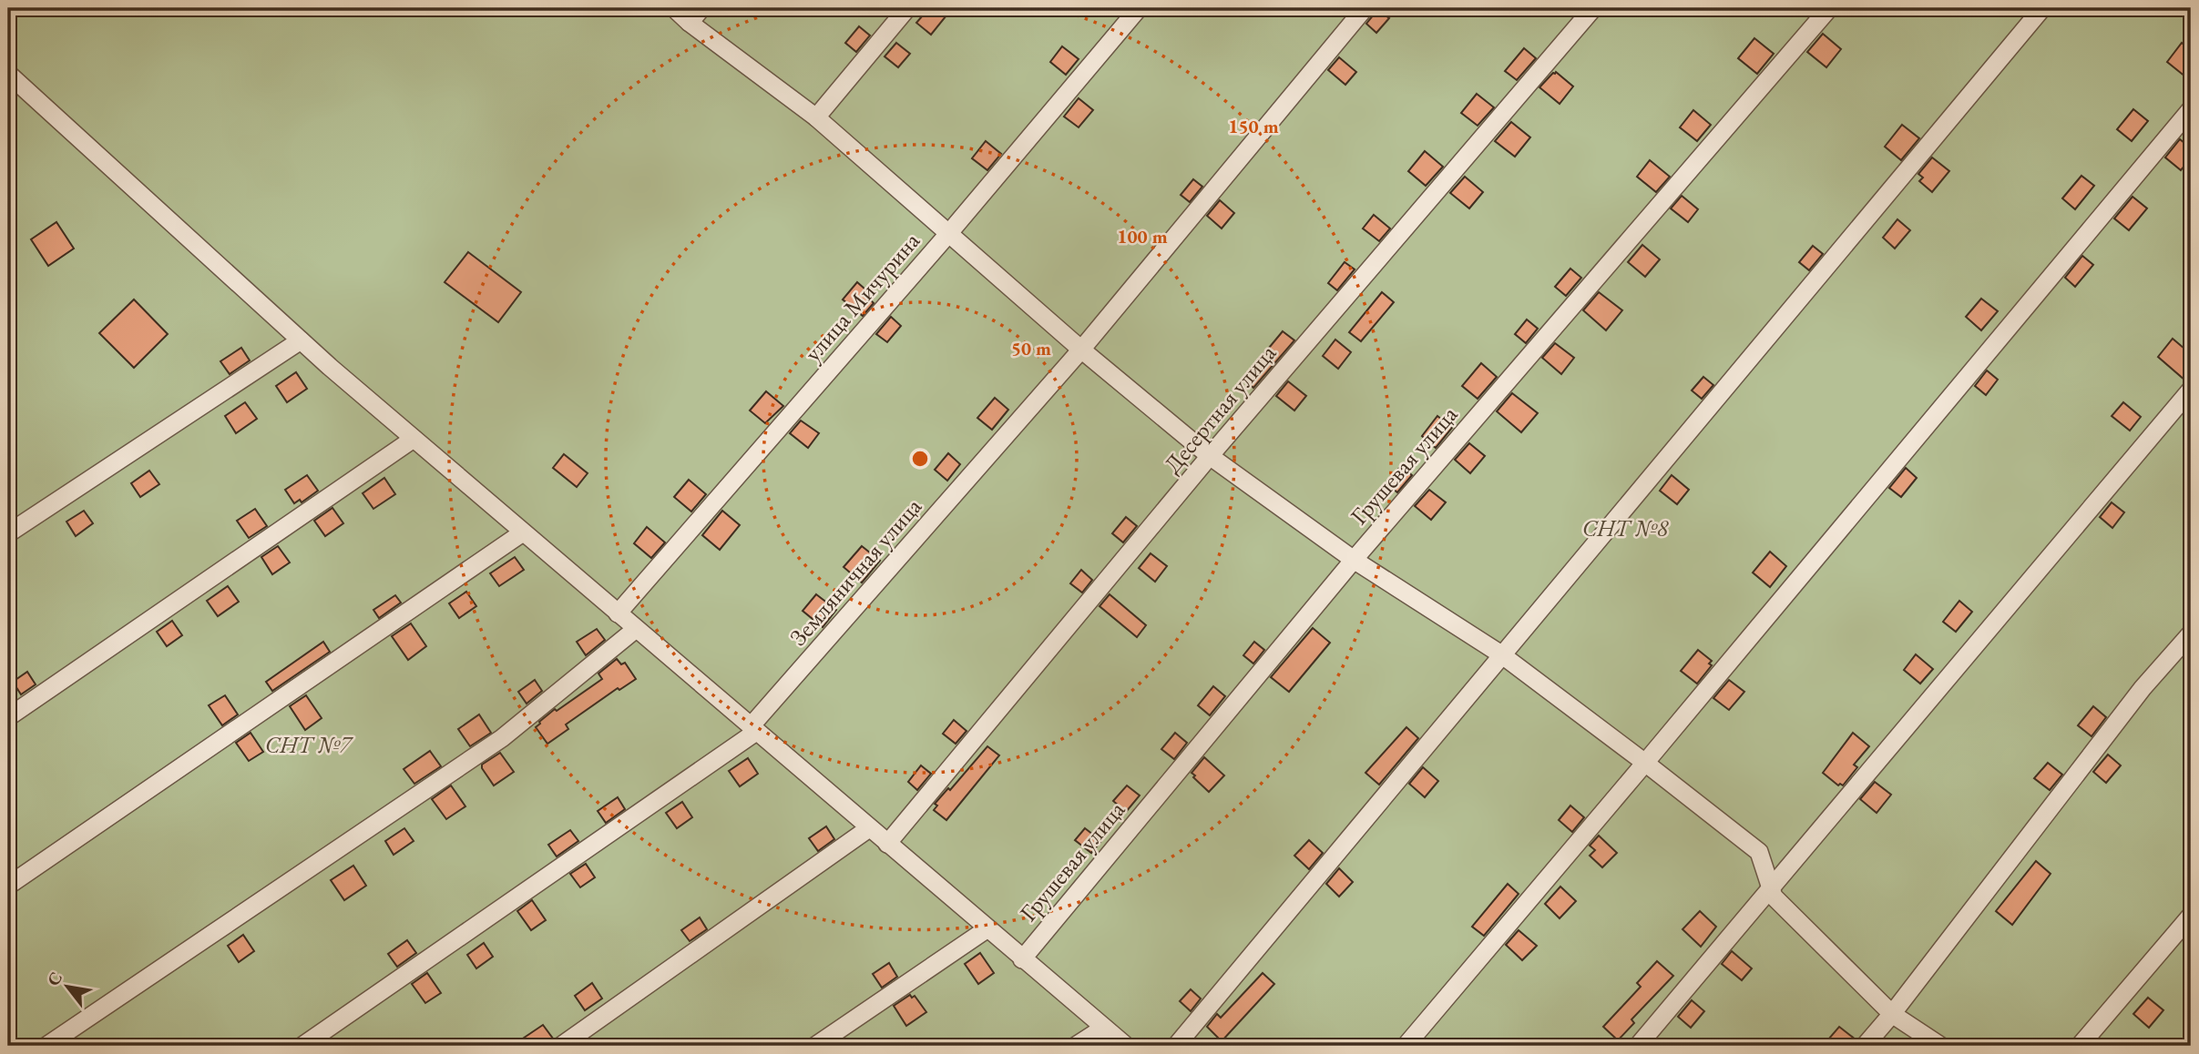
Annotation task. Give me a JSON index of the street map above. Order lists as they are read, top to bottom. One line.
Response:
{"streets":{"street":["улица Мичурина","Десертная улица","Грушевая улица","Земляничная улица"]},"parks":["СНТ №8","СНТ №7"],"north":"top left","rings":["150 m","100 m","50 m"]}
